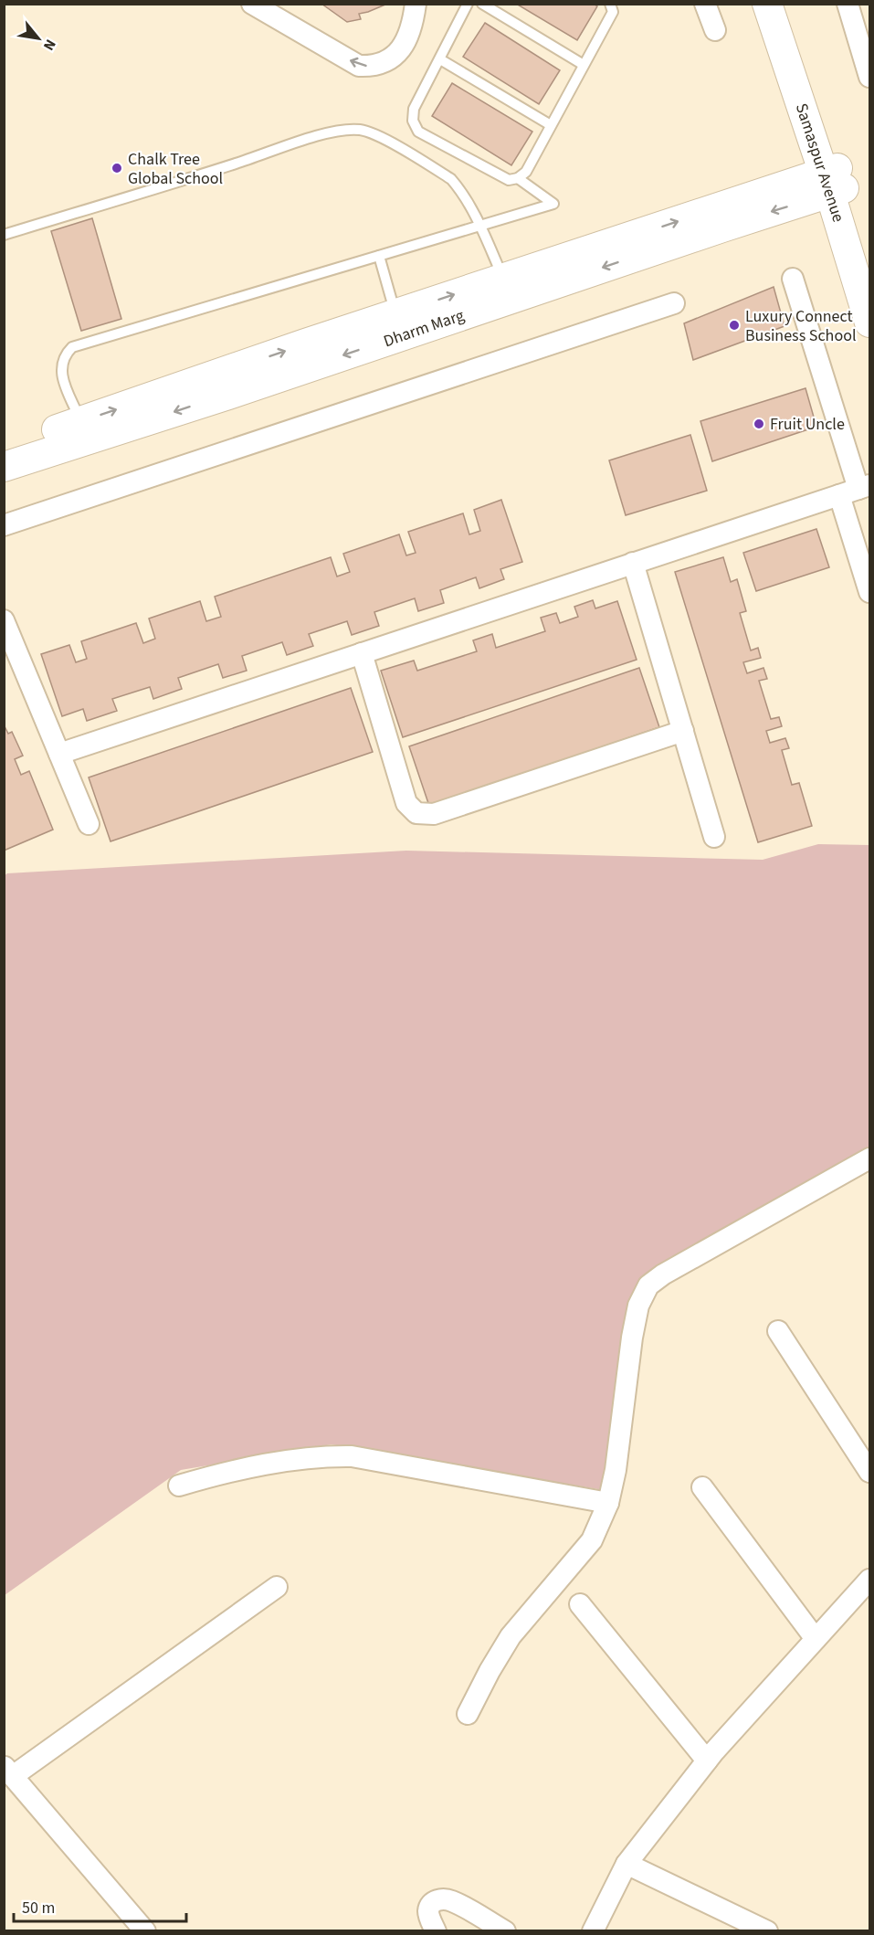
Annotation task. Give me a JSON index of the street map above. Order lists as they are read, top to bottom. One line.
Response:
{"streets":{"main road":["Samaspur Avenue","Dharm Marg"]},"crossings":[["Samaspur Avenue","Dharm Marg"]],"places":["Chalk Tree Global School","Luxury Connect Business School","Fruit Uncle"],"scale_bar":"50 m","north":"bottom right"}
